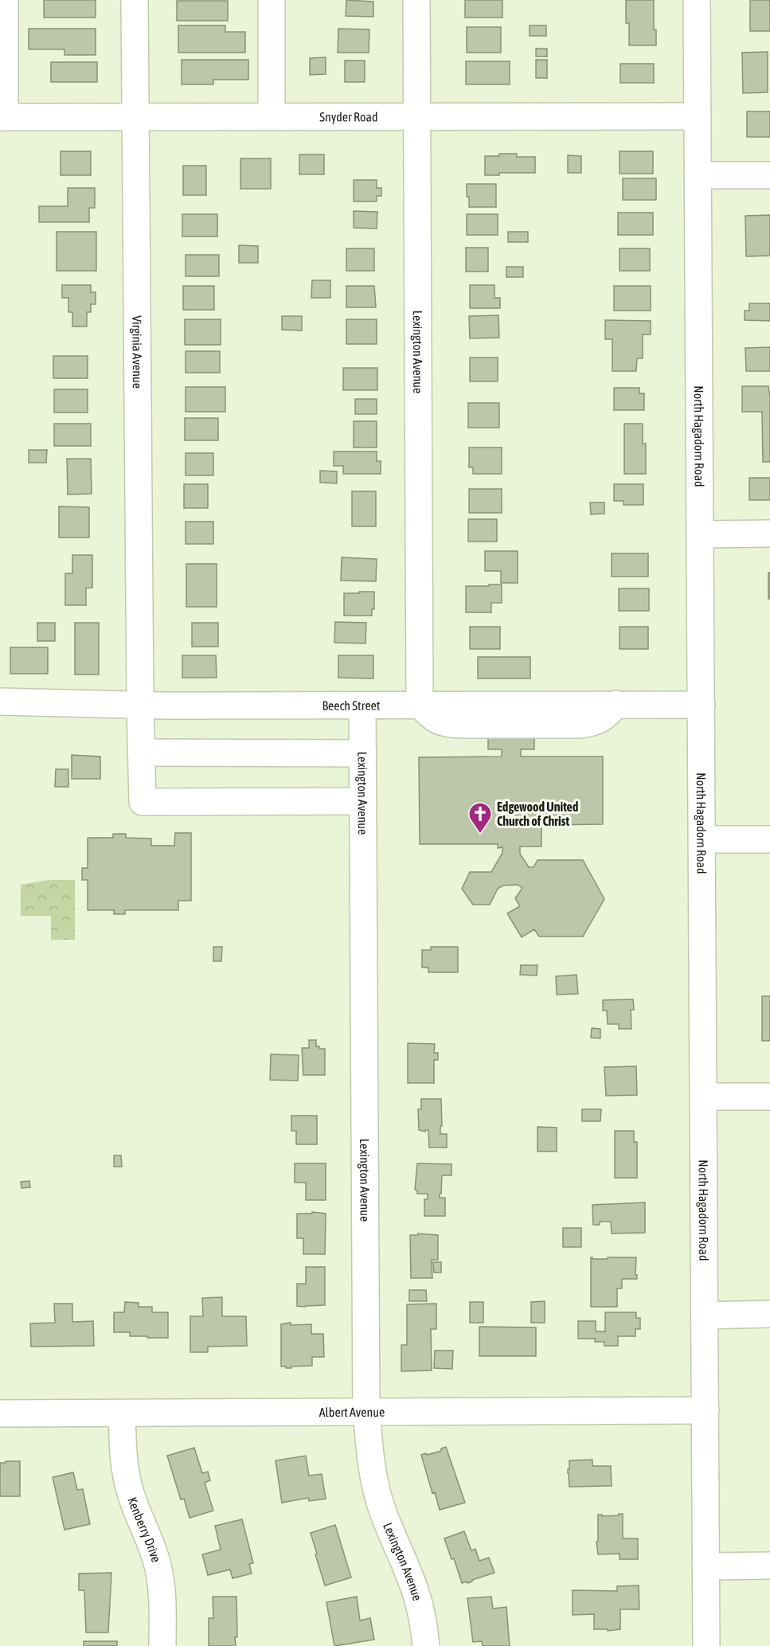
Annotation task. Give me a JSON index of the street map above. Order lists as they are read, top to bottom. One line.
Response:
{"streets":{"street":["Snyder Road","Virginia Avenue","Lexington Avenue","North Hagadorn Road","Beech Street","Albert Avenue","Kenberry Drive"]},"crossings":[["Snyder Road","Virginia Avenue"],["Snyder Road","Lexington Avenue"],["Snyder Road","North Hagadorn Road"],["Virginia Avenue","Lexington Avenue"],["Virginia Avenue","Beech Street"],["Lexington Avenue","Beech Street"],["Lexington Avenue","Albert Avenue"],["North Hagadorn Road","Beech Street"],["North Hagadorn Road","Albert Avenue"],["Albert Avenue","Kenberry Drive"]],"places":{"church":["Edgewood United Church of Christ"]}}
